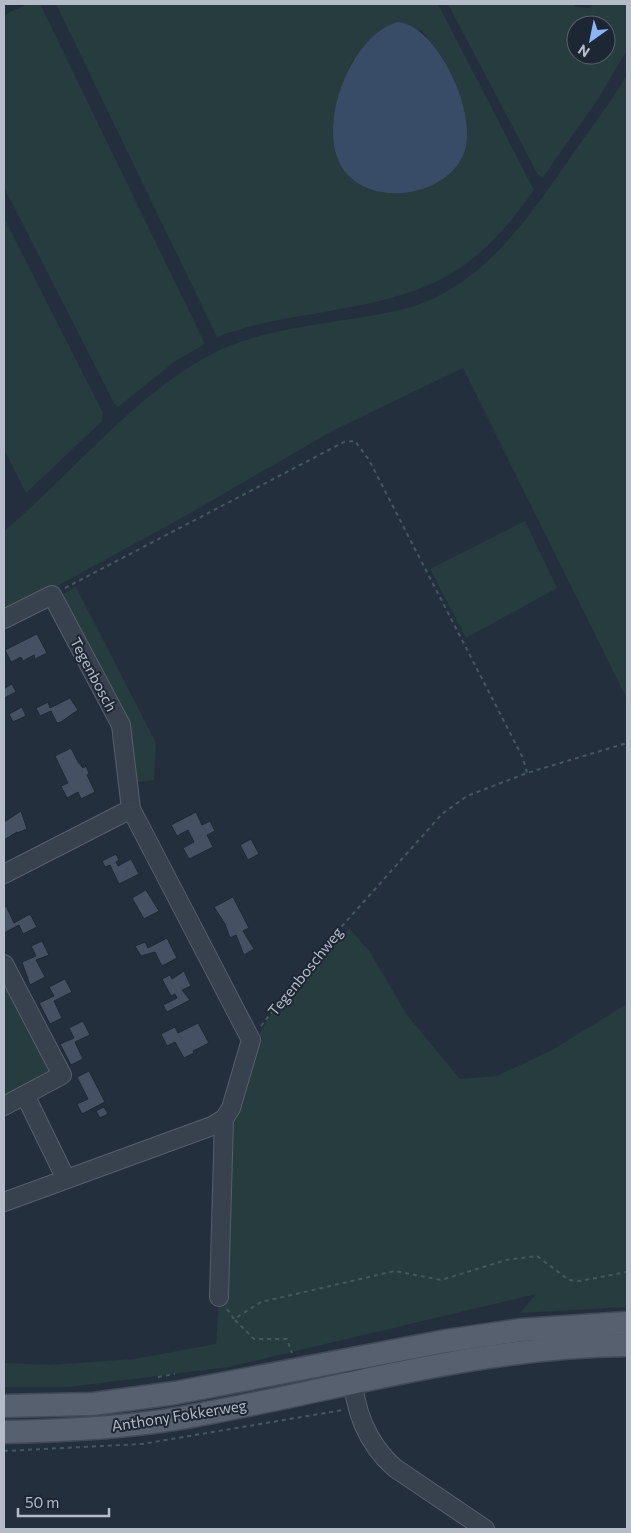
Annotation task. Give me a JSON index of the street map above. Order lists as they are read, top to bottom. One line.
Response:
{"streets":{"main road":["Anthony Fokkerweg"],"street":["Tegenbosch"],"path":["Tegenboschweg"]},"crossings":[["Tegenbosch","Tegenboschweg"]],"scale_bar":"50 m","north":"bottom left"}
